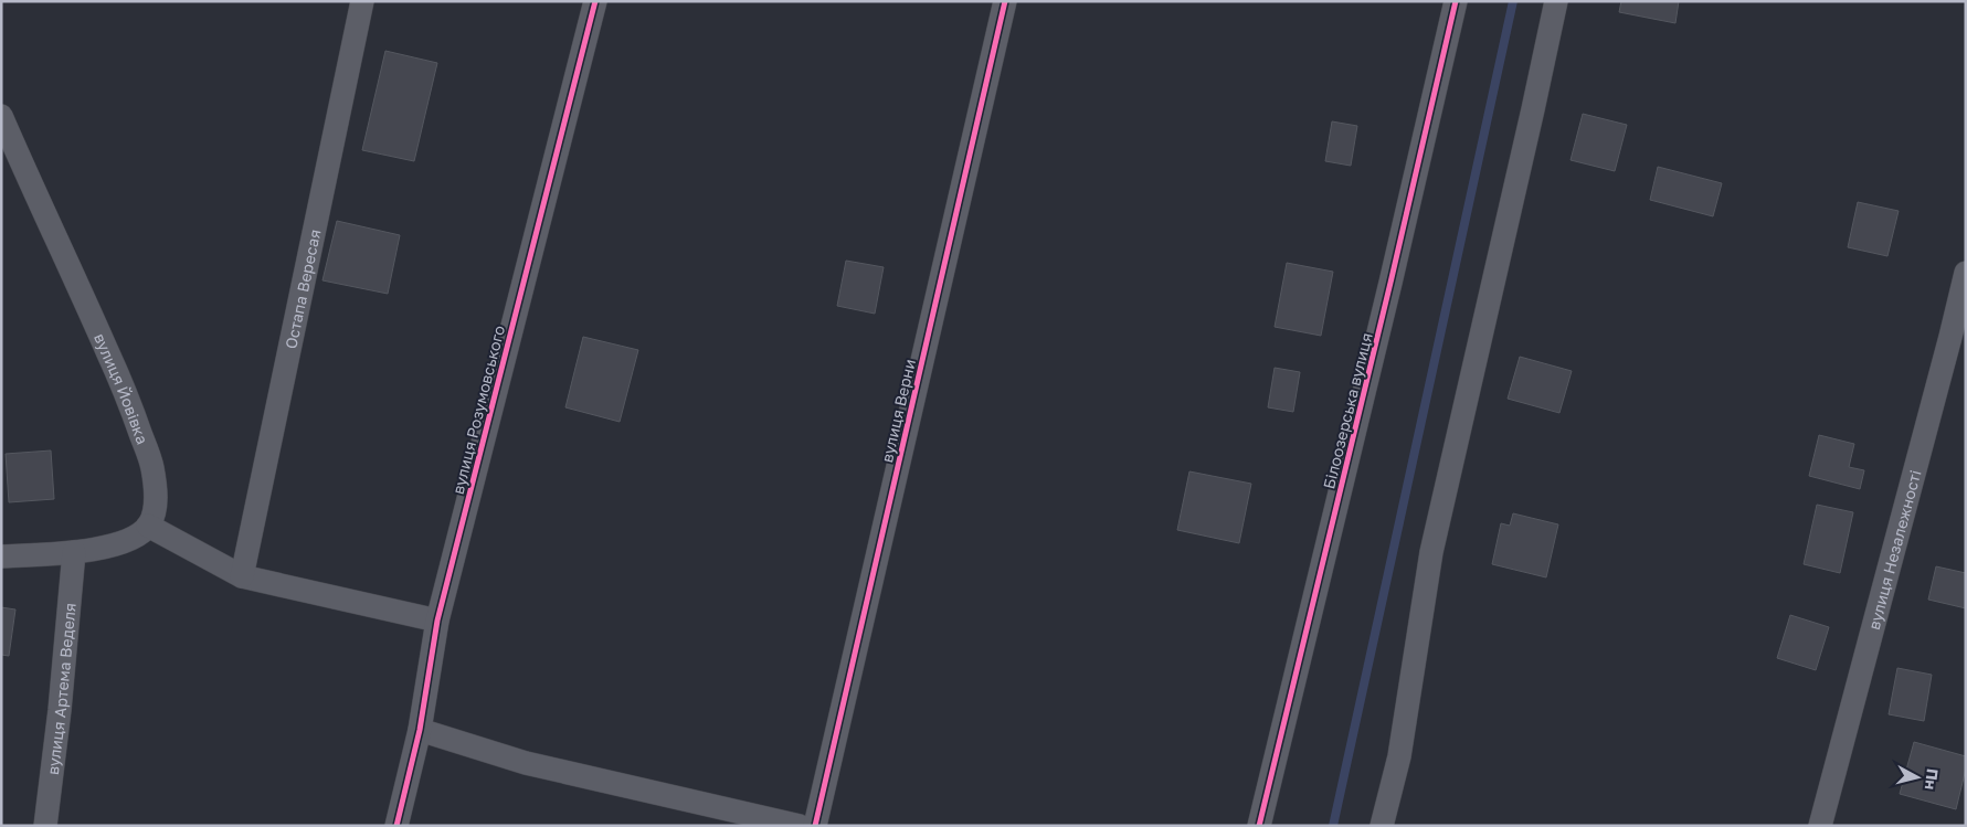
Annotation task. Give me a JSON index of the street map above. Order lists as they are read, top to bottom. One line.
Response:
{"streets":{"street":["Остапа Вересая","вулиця Йовівка","вулиця Розумовського","вулиця Верни","Білоозерська вулиця","вулиця Незалежності","вулиця Артема Веделя"]},"north":"right"}
